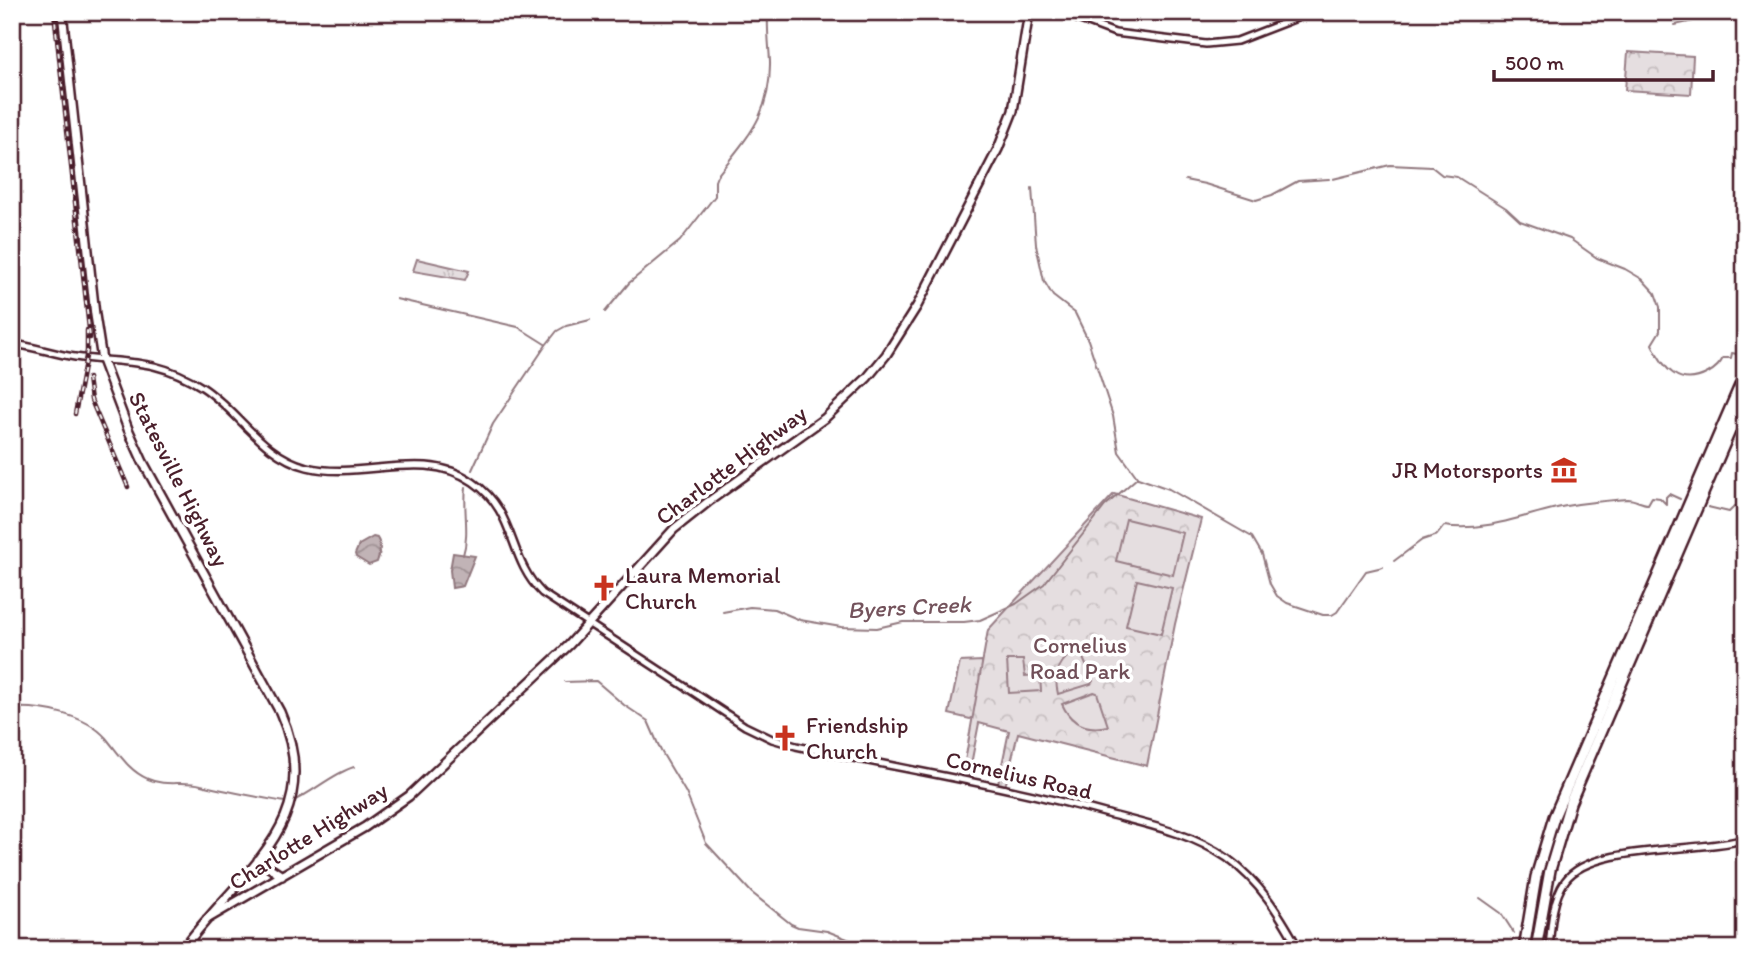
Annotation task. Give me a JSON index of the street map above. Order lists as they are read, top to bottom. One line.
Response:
{"streets":{"main road":["Charlotte Highway","Statesville Highway"],"street":["Cornelius Road"]},"crossings":[["Charlotte Highway","Statesville Highway"],["Charlotte Highway","Cornelius Road"],["Statesville Highway","Cornelius Road"]],"water":["Byers Creek"],"parks":["Cornelius Road Park"],"places":{"museum":["JR Motorsports"],"church":["Laura Memorial Church","Friendship Church"]},"scale_bar":"500 m"}
